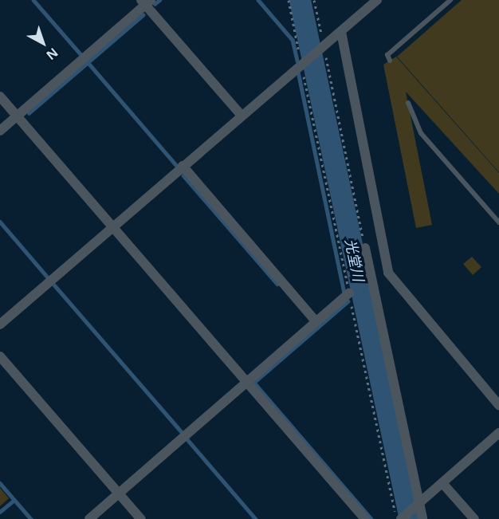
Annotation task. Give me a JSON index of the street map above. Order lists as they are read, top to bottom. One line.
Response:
{"water":["光堂川"],"north":"bottom right"}
